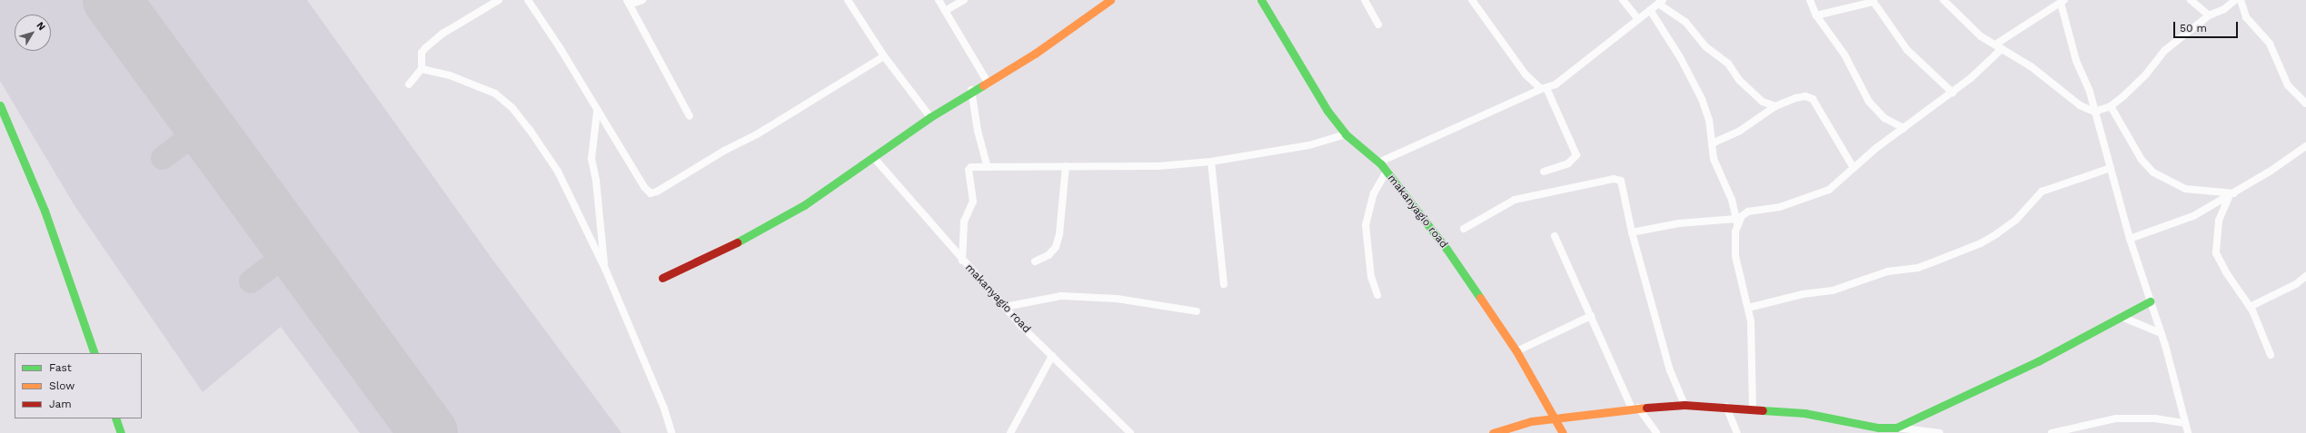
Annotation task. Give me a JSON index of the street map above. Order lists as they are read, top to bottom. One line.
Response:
{"streets":{"street":["makanyagio road"]},"legend":["Fast","Slow","Jam"],"scale_bar":"50 m","north":"top right"}
